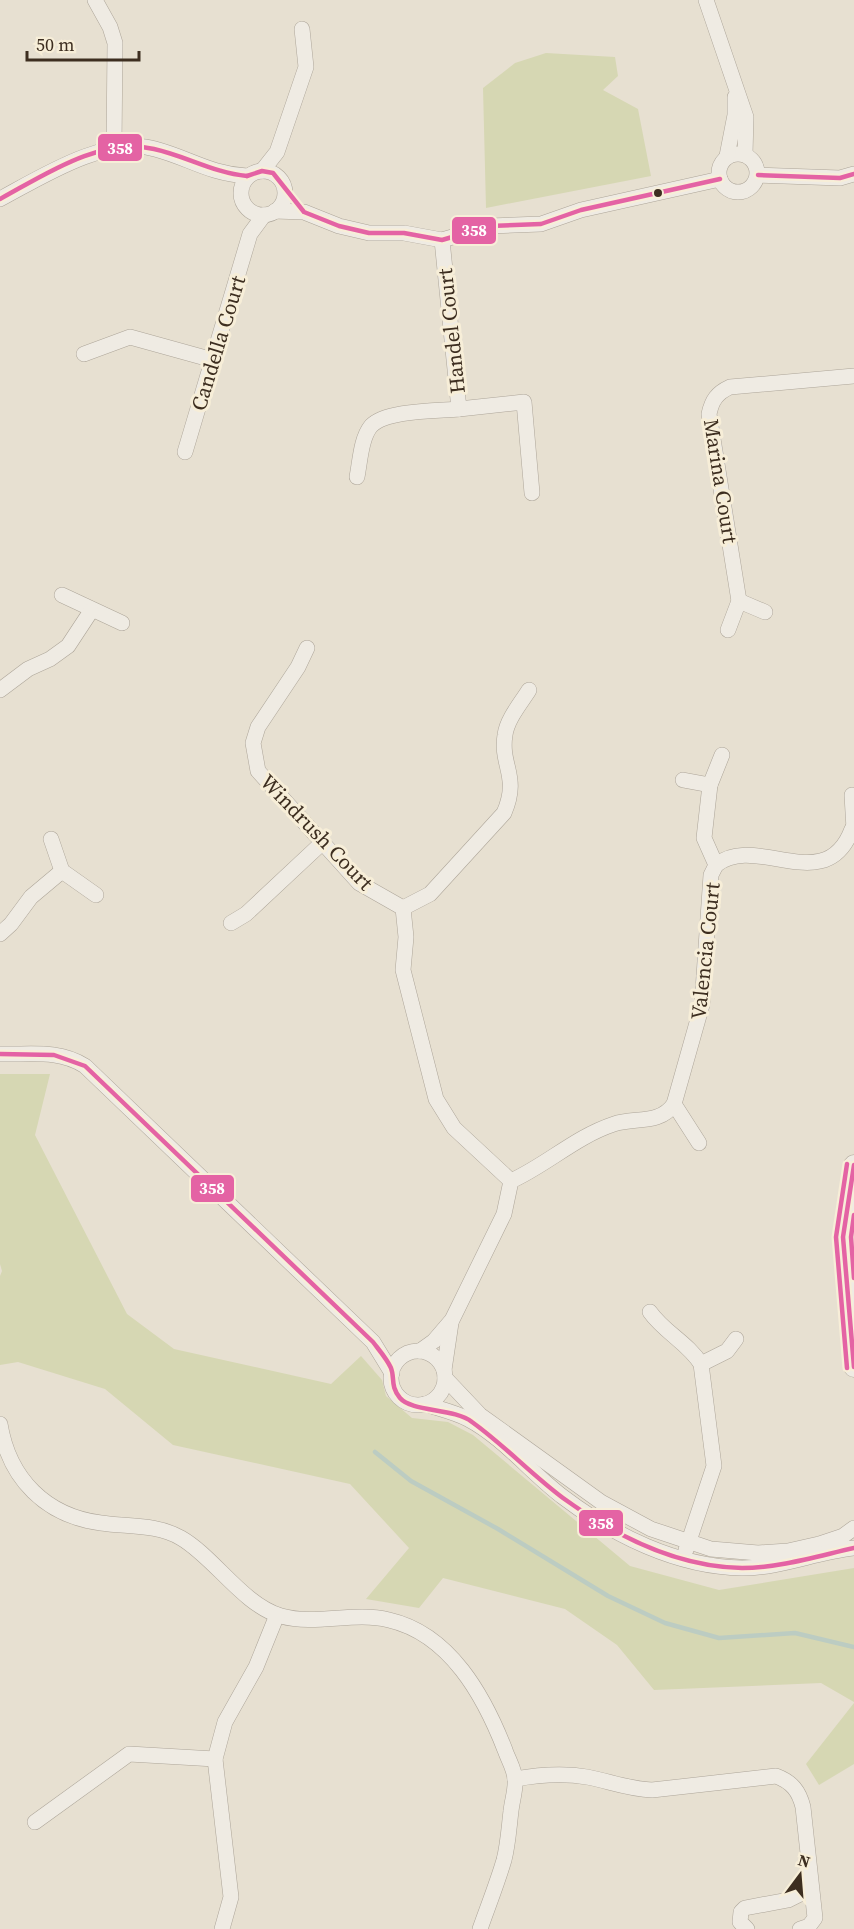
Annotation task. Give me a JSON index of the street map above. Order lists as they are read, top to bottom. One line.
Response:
{"streets":{"street":["Handel Court","Candella Court","Marina Court","Windrush Court","Valencia Court"]},"lines":["transit line 358"],"scale_bar":"50 m","north":"top"}
